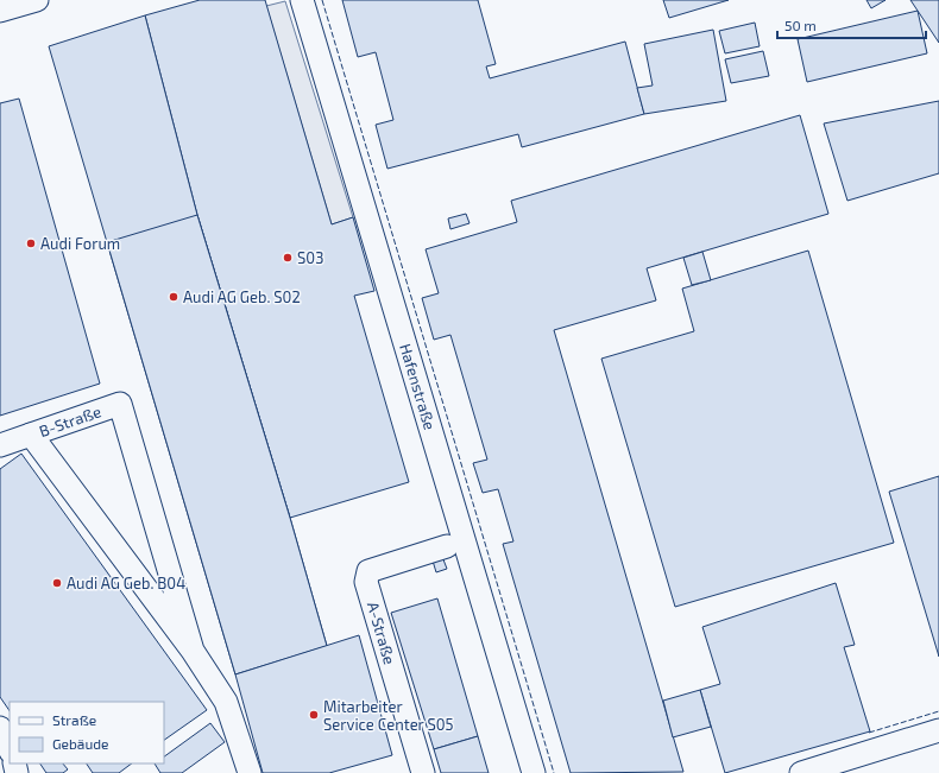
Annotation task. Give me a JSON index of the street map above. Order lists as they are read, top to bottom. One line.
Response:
{"streets":{"street":["Hafenstraße","B-Straße","A-Straße"]},"places":["Audi Forum","S03","Audi AG Geb. S02","Audi AG Geb. B04","Mitarbeiter Service Center S05"],"legend":["Straße","Gebäude"],"scale_bar":"50 m"}
